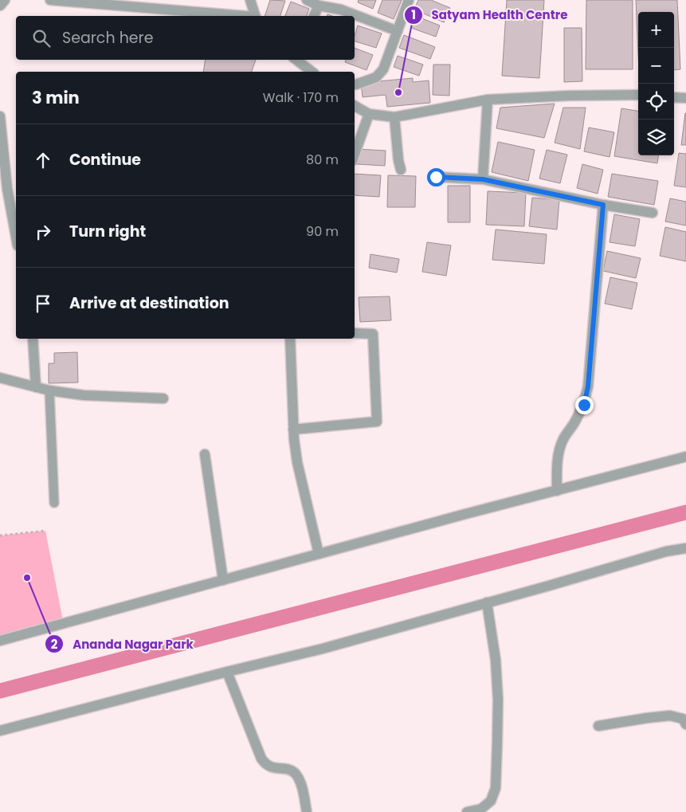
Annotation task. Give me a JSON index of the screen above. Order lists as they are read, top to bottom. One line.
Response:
{"places":["Satyam Health Centre","Ananda Nagar Park"],"page":{"map_buttons":["+","−"],"search":"Search here","heading":["3 min","Walk · 170 m"],"list":[["Continue","80 m"],["Turn right","90 m"],"Arrive at destination"]}}
